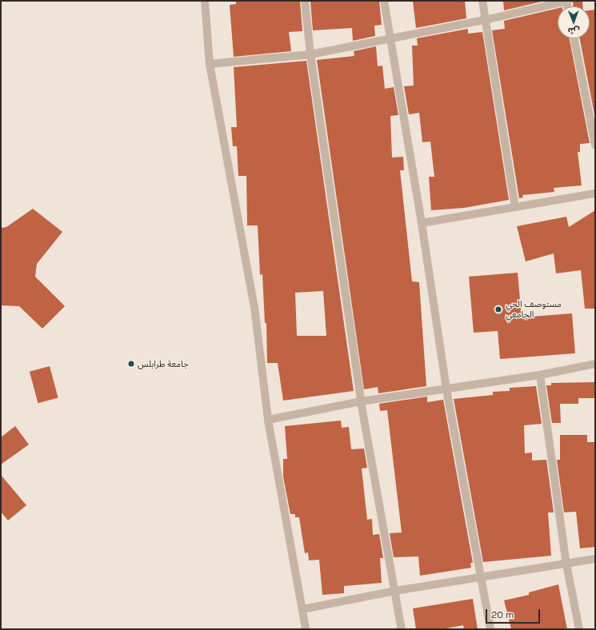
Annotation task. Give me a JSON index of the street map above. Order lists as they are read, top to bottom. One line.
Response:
{"places":["مستوصف الحي الجامعي","جامعة طرابلس"],"scale_bar":"20 m","north":"bottom"}
